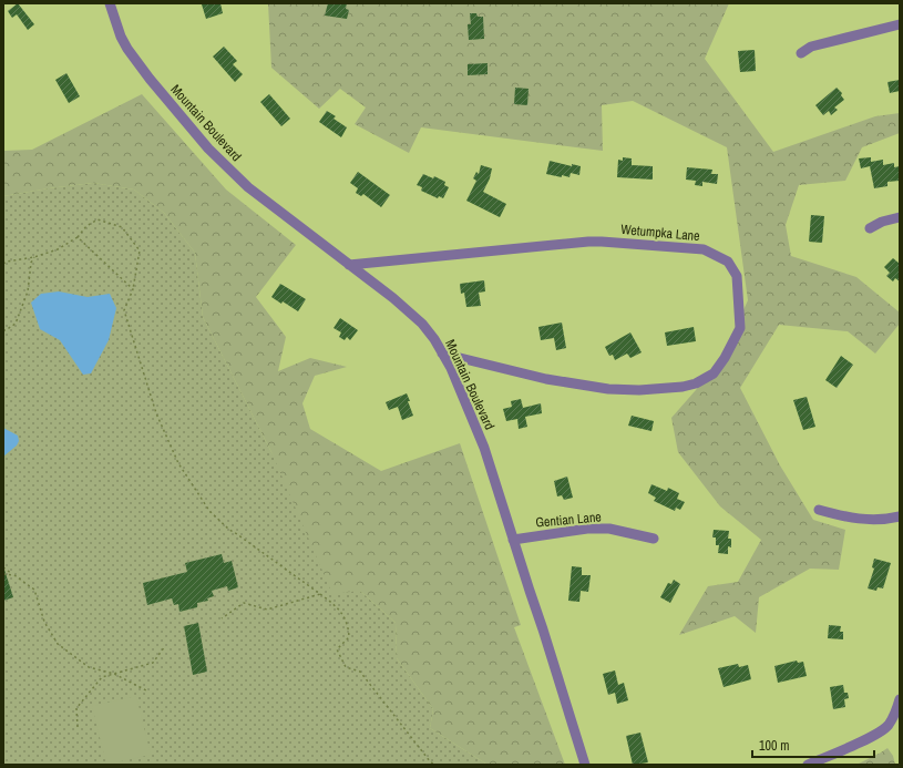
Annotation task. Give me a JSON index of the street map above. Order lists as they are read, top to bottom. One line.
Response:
{"streets":{"street":["Mountain Boulevard","Wetumpka Lane","Gentian Lane"]},"crossings":[["Mountain Boulevard","Wetumpka Lane"],["Mountain Boulevard","Gentian Lane"]],"scale_bar":"100 m"}
